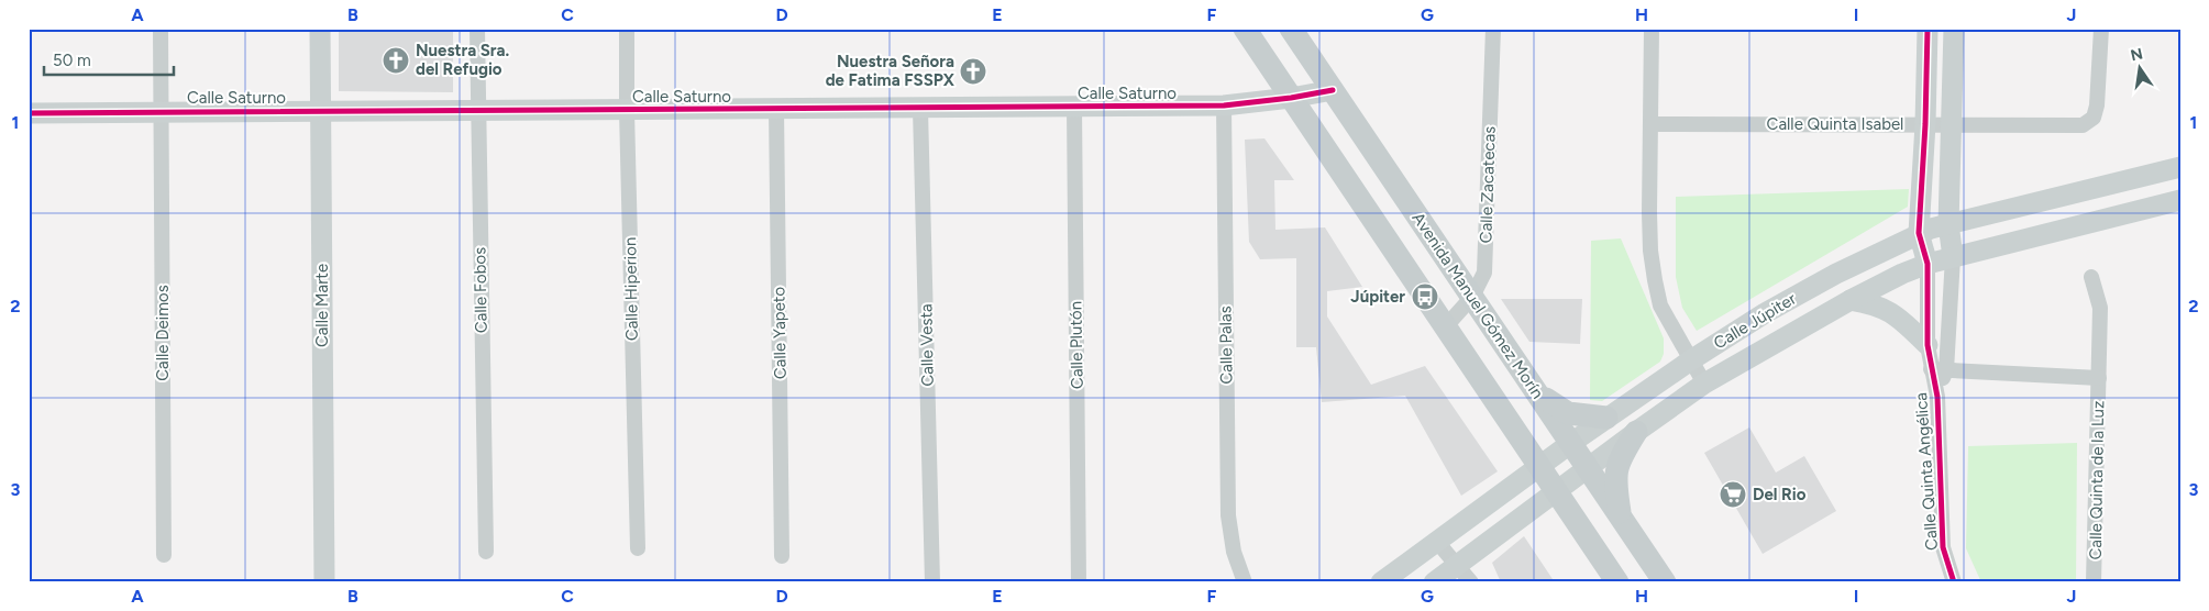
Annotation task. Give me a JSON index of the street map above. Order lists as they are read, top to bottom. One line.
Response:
{"streets":{"main road":["Avenida Manuel Gómez Morín"],"street":["Calle Saturno","Calle Quinta Isabel","Calle Zacatecas","Calle Hiperion","Calle Fobos","Calle Marte","Calle Júpiter","Calle Deimos","Calle Yapeto","Calle Vesta","Calle Plutón","Calle Palas","Calle Quinta Angélica","Calle Quinta de la Luz"]},"crossings":[["Calle Saturno","Calle Hiperion"],["Calle Saturno","Calle Fobos"],["Calle Saturno","Calle Marte"],["Calle Saturno","Avenida Manuel Gómez Morín"],["Calle Saturno","Calle Deimos"],["Calle Saturno","Calle Yapeto"],["Calle Saturno","Calle Vesta"],["Calle Saturno","Calle Plutón"],["Calle Saturno","Calle Palas"],["Calle Quinta Isabel","Calle Quinta Angélica"],["Calle Zacatecas","Avenida Manuel Gómez Morín"],["Avenida Manuel Gómez Morín","Calle Júpiter"],["Calle Júpiter","Calle Quinta Angélica"],["Calle Quinta Angélica","Calle Quinta de la Luz"]],"places":{"church":["Nuestra Sra. del Refugio","Nuestra Señora de Fatima FSSPX"],"bus stop":["Júpiter"],"supermarket":["Del Rio"]},"scale_bar":"50 m","north":"top","grid":{"columns":["A","B","C","D","E","F","G","H","I","J"],"rows":["1","2","3"]}}
